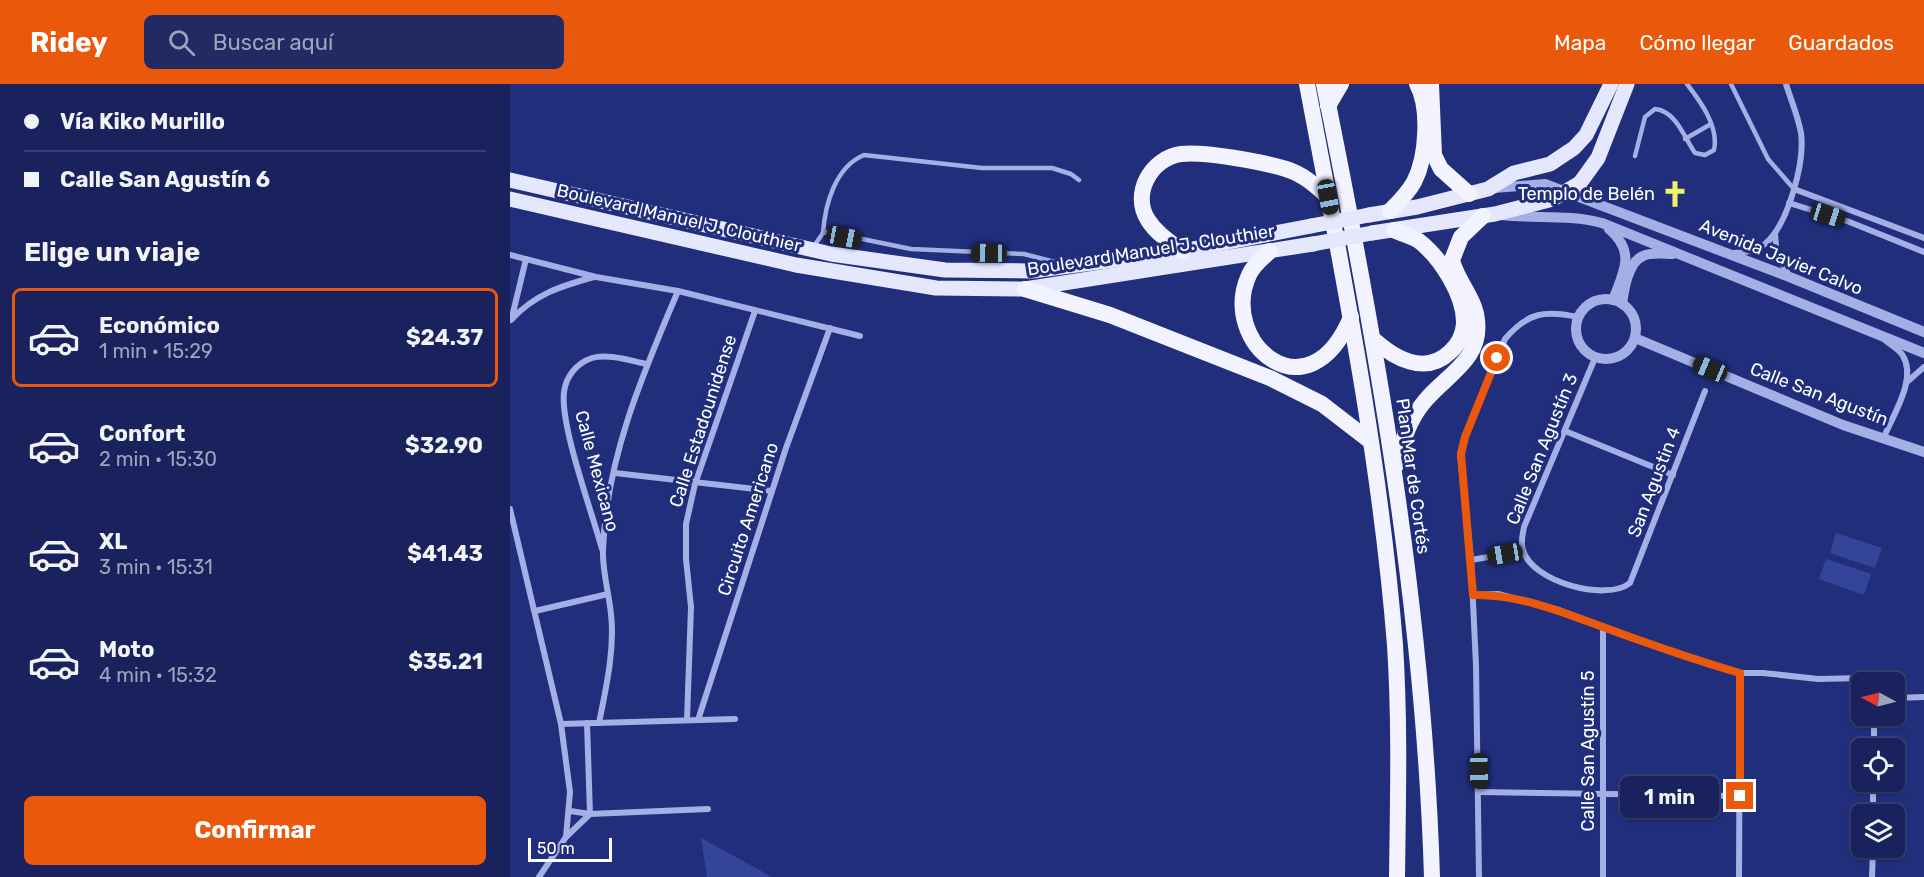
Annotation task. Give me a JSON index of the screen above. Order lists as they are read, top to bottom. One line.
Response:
{"streets":{"highway":["Plan Mar de Cortés"],"main road":["Boulevard Manuel J. Clouthier"],"street":["Avenida Javier Calvo","Calle San Agustín","Calle Estadounidense","Calle San Agustín 3","Calle Mexicano","San Agustin 4","Circuito Americano","Calle San Agustín 5"]},"crossings":[["Boulevard Manuel J. Clouthier","Avenida Javier Calvo"],["Calle San Agustín","Calle San Agustín 3"],["Calle San Agustín 3","San Agustin 4"]],"places":{"church":["Templo de Belén"]},"scale_bar":"50 m","north":"left","page":{"header":"Ridey","search":"Buscar aquí","nav":["Mapa","Cómo llegar","Guardados"],"banner":["Vía Kiko Murillo","Calle San Agustín 6"],"heading":"Elige un viaje","list":[{"name":"Económico","note":"1 min · 15:29","value":"$24.37"},{"name":"Confort","note":"2 min · 15:30","value":"$32.90"},{"name":"XL","note":"3 min · 15:31","value":"$41.43"},{"name":"Moto","note":"4 min · 15:32","value":"$35.21"}],"bubble":"1 min","buttons":"Confirmar","scale":"50 m"}}
